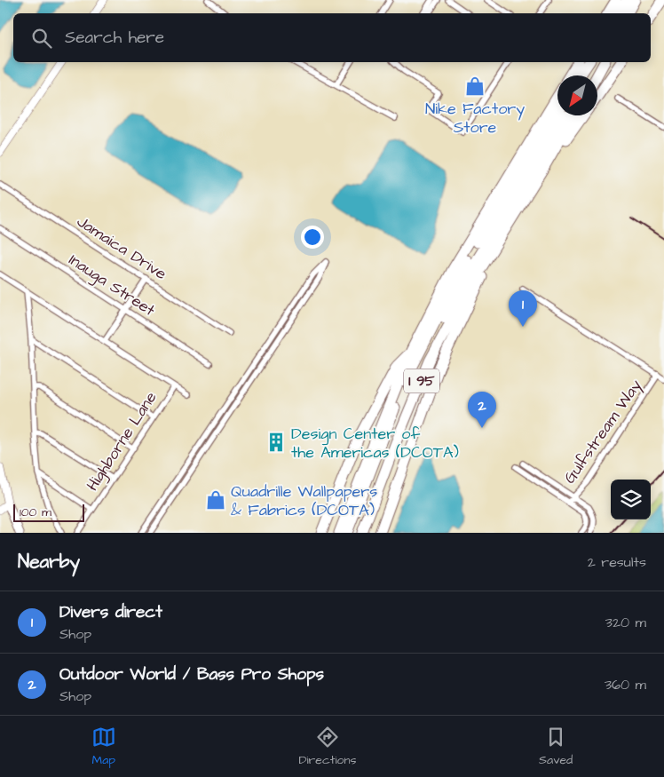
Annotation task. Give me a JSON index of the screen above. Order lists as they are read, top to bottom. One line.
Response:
{"streets":{"highway":["I 95"],"street":["Jamaica Drive","Inauga Street","Gulfstream Way","Highborne Lane"]},"places":{"shop":["Nike Factory Store","Quadrille Wallpapers & Fabrics (DCOTA)"],"building":["Design Center of the Americas (DCOTA)"]},"scale_bar":"100 m","north":"bottom left","page":{"search":"Search here","pins":["1","2"],"scale":"100 m","heading":["Nearby","2 results"],"list":[{"mark":"1","name":"Divers direct","note":"Shop","value":"320 m"},{"mark":"2","name":"Outdoor World / Bass Pro Shops","note":"Shop","value":"360 m"}],"nav":["Map","Directions","Saved"]}}
